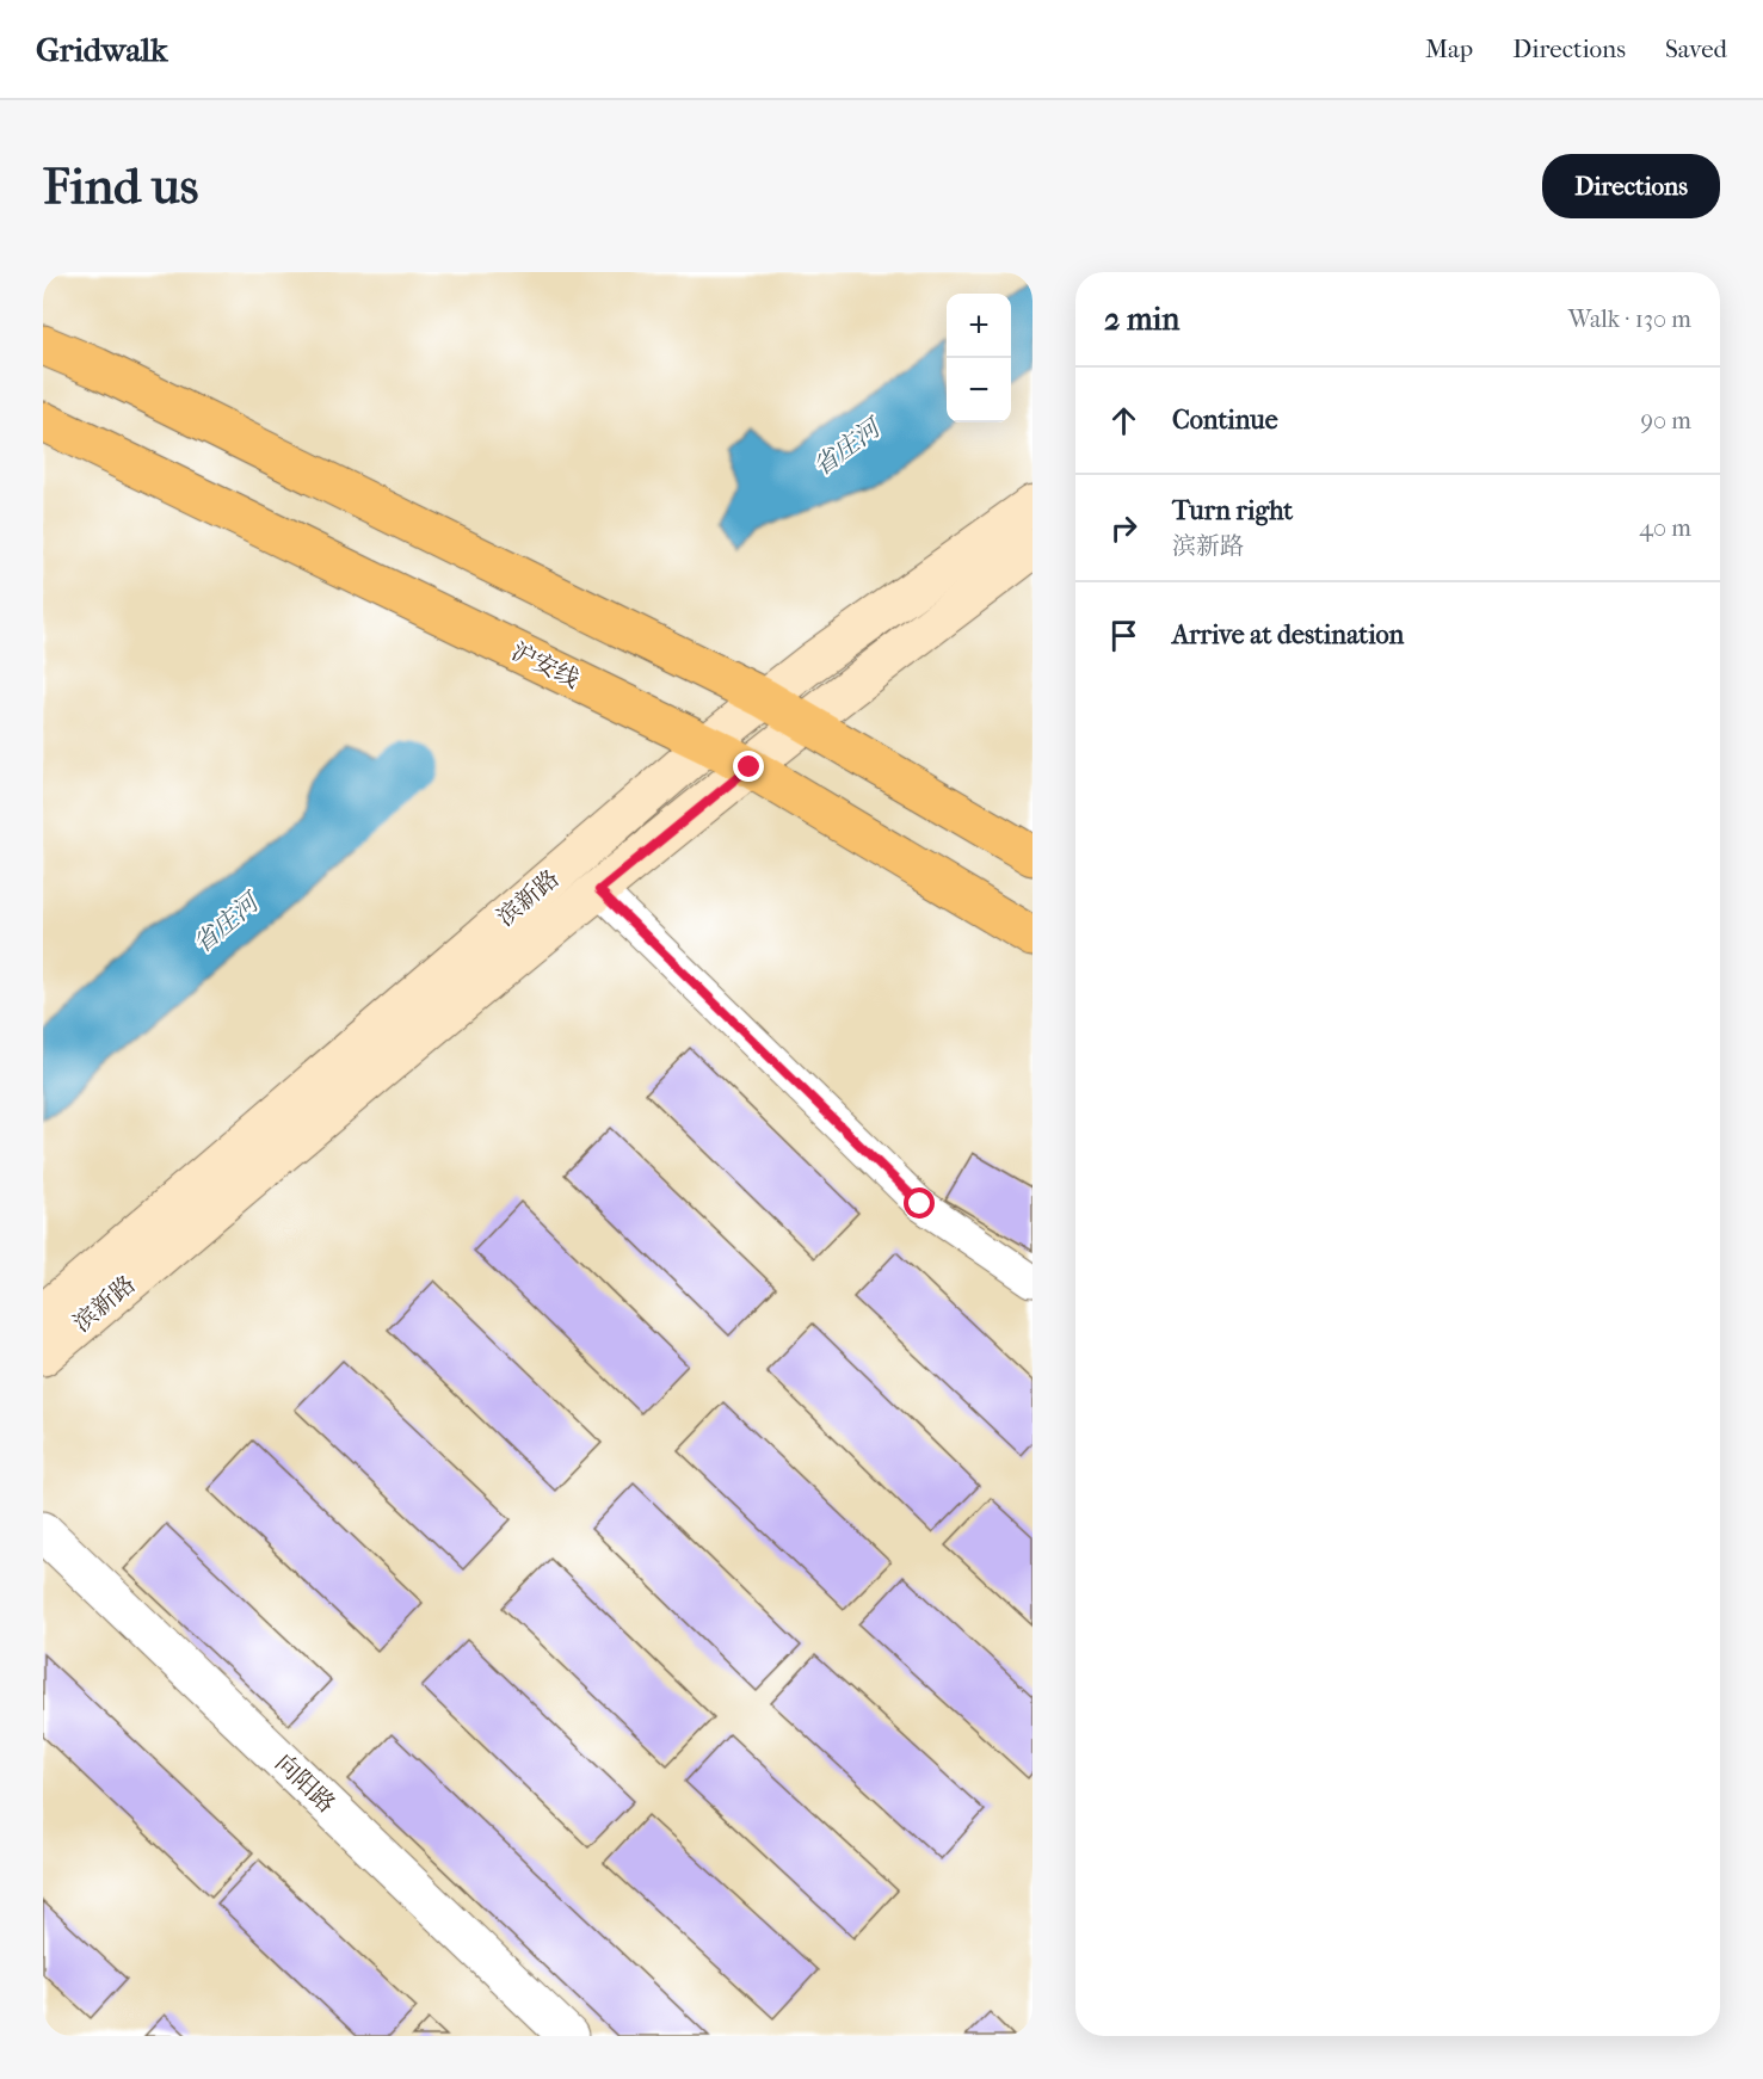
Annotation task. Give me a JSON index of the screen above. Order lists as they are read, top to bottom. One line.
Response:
{"streets":{"highway":["沪安线"],"main road":["滨新路"],"street":["向阳路"]},"crossings":[["沪安线","滨新路"]],"water":["省庄河"],"page":{"header":"Gridwalk","nav":["Map","Directions","Saved"],"buttons":"Directions","title":"Find us","heading":["2 min","Walk · 130 m"],"map_buttons":["+","−"],"list":[["Continue","90 m"],["Turn right","滨新路","40 m"],"Arrive at destination"]}}
